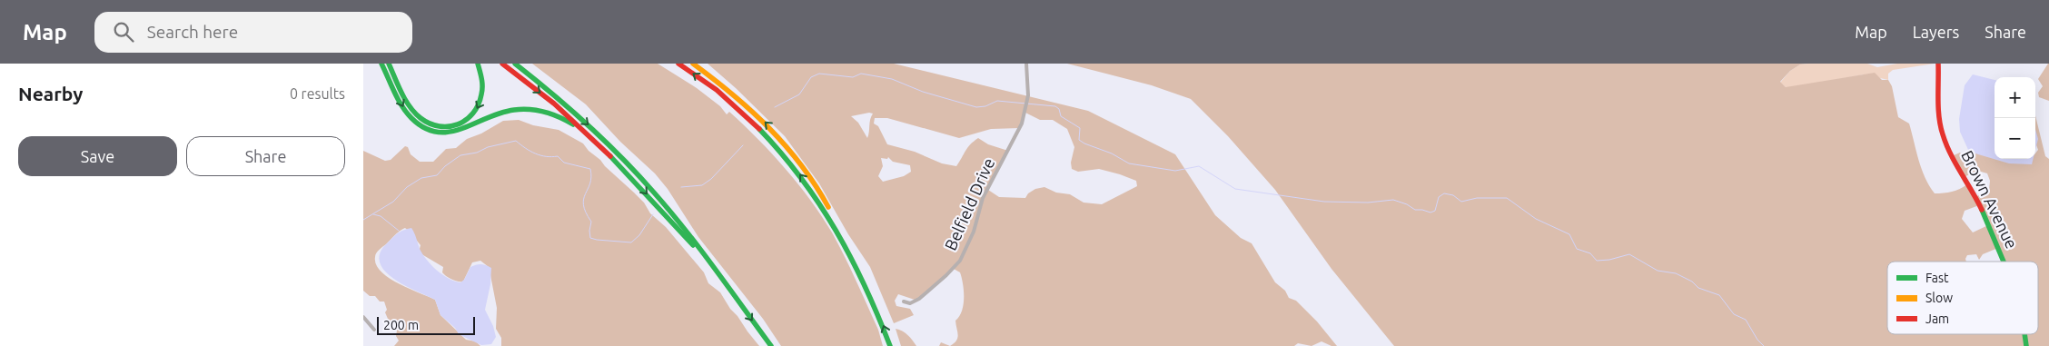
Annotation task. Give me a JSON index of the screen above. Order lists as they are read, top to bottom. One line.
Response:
{"streets":{"main road":["Brown Avenue"],"street":["Belfield Drive"]},"legend":["Fast","Slow","Jam"],"scale_bar":"200 m","page":{"header":"Map","search":"Search here","nav":["Map","Layers","Share"],"heading":["Nearby","0 results"],"map_buttons":["+","−"],"buttons":["Save","Share"],"scale":"200 m"}}
